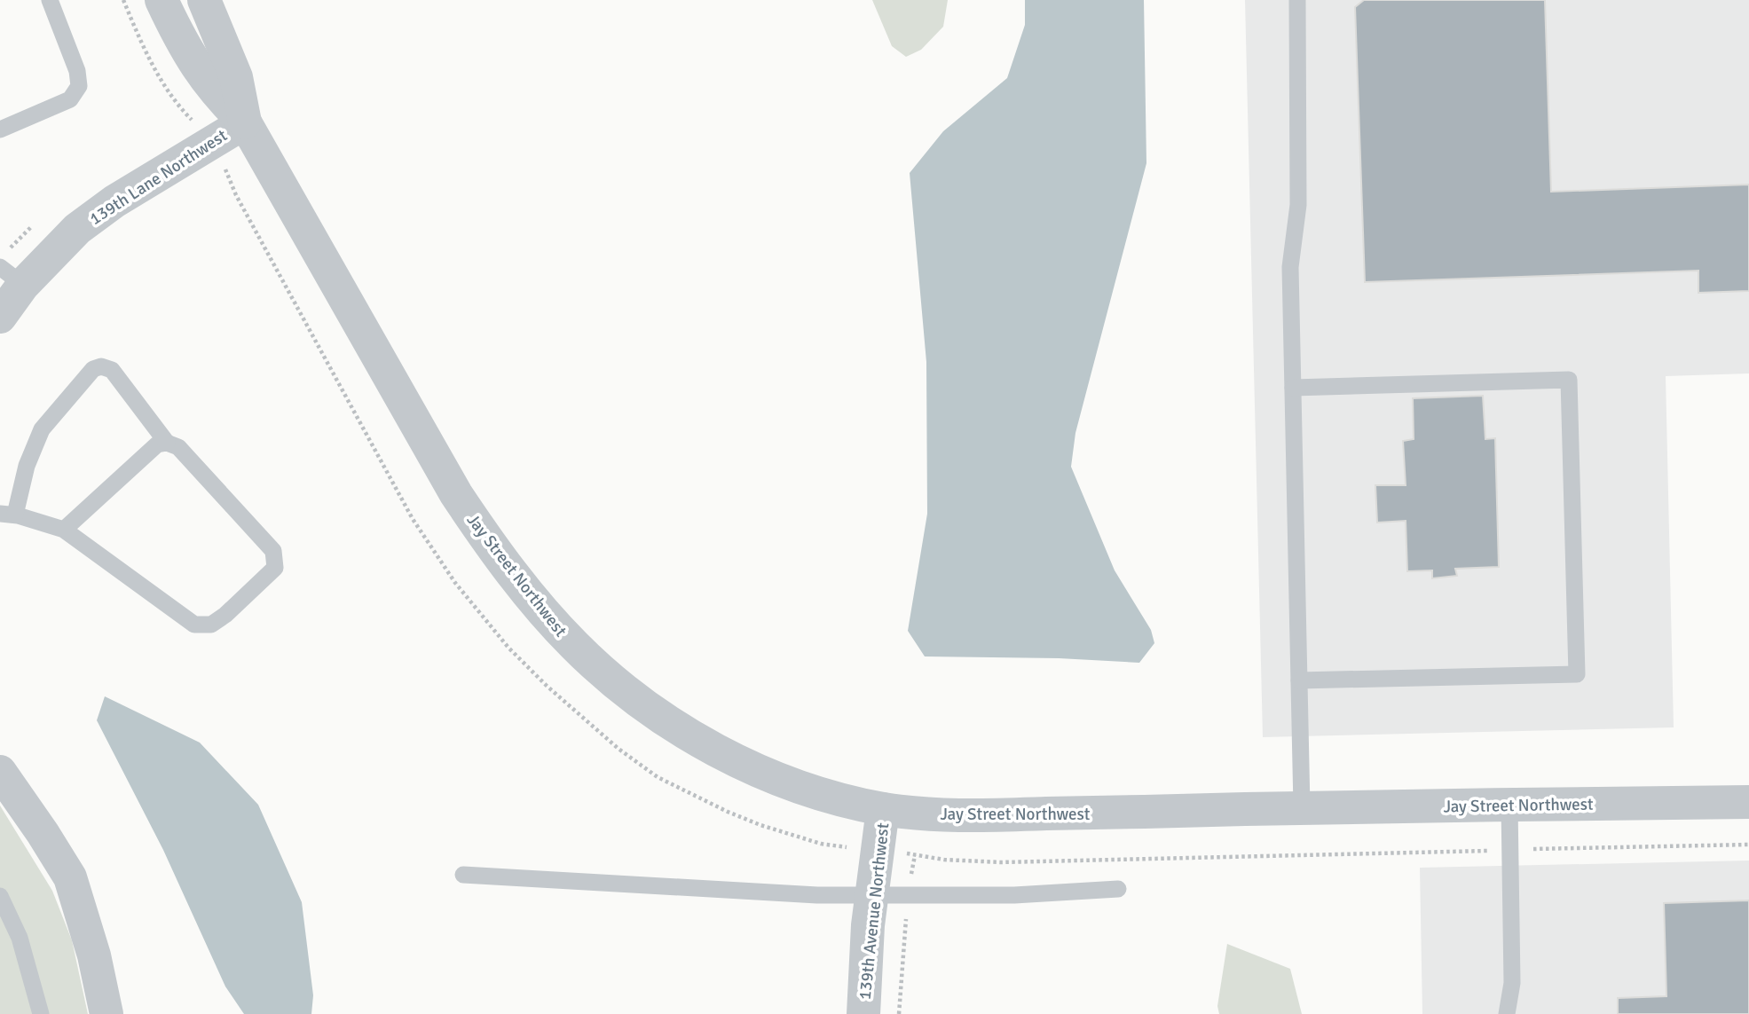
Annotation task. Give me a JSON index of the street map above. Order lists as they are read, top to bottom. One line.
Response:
{"streets":{"street":["139th Lane Northwest","Jay Street Northwest","139th Avenue Northwest"]},"crossings":[["139th Lane Northwest","Jay Street Northwest"],["Jay Street Northwest","139th Avenue Northwest"]]}
